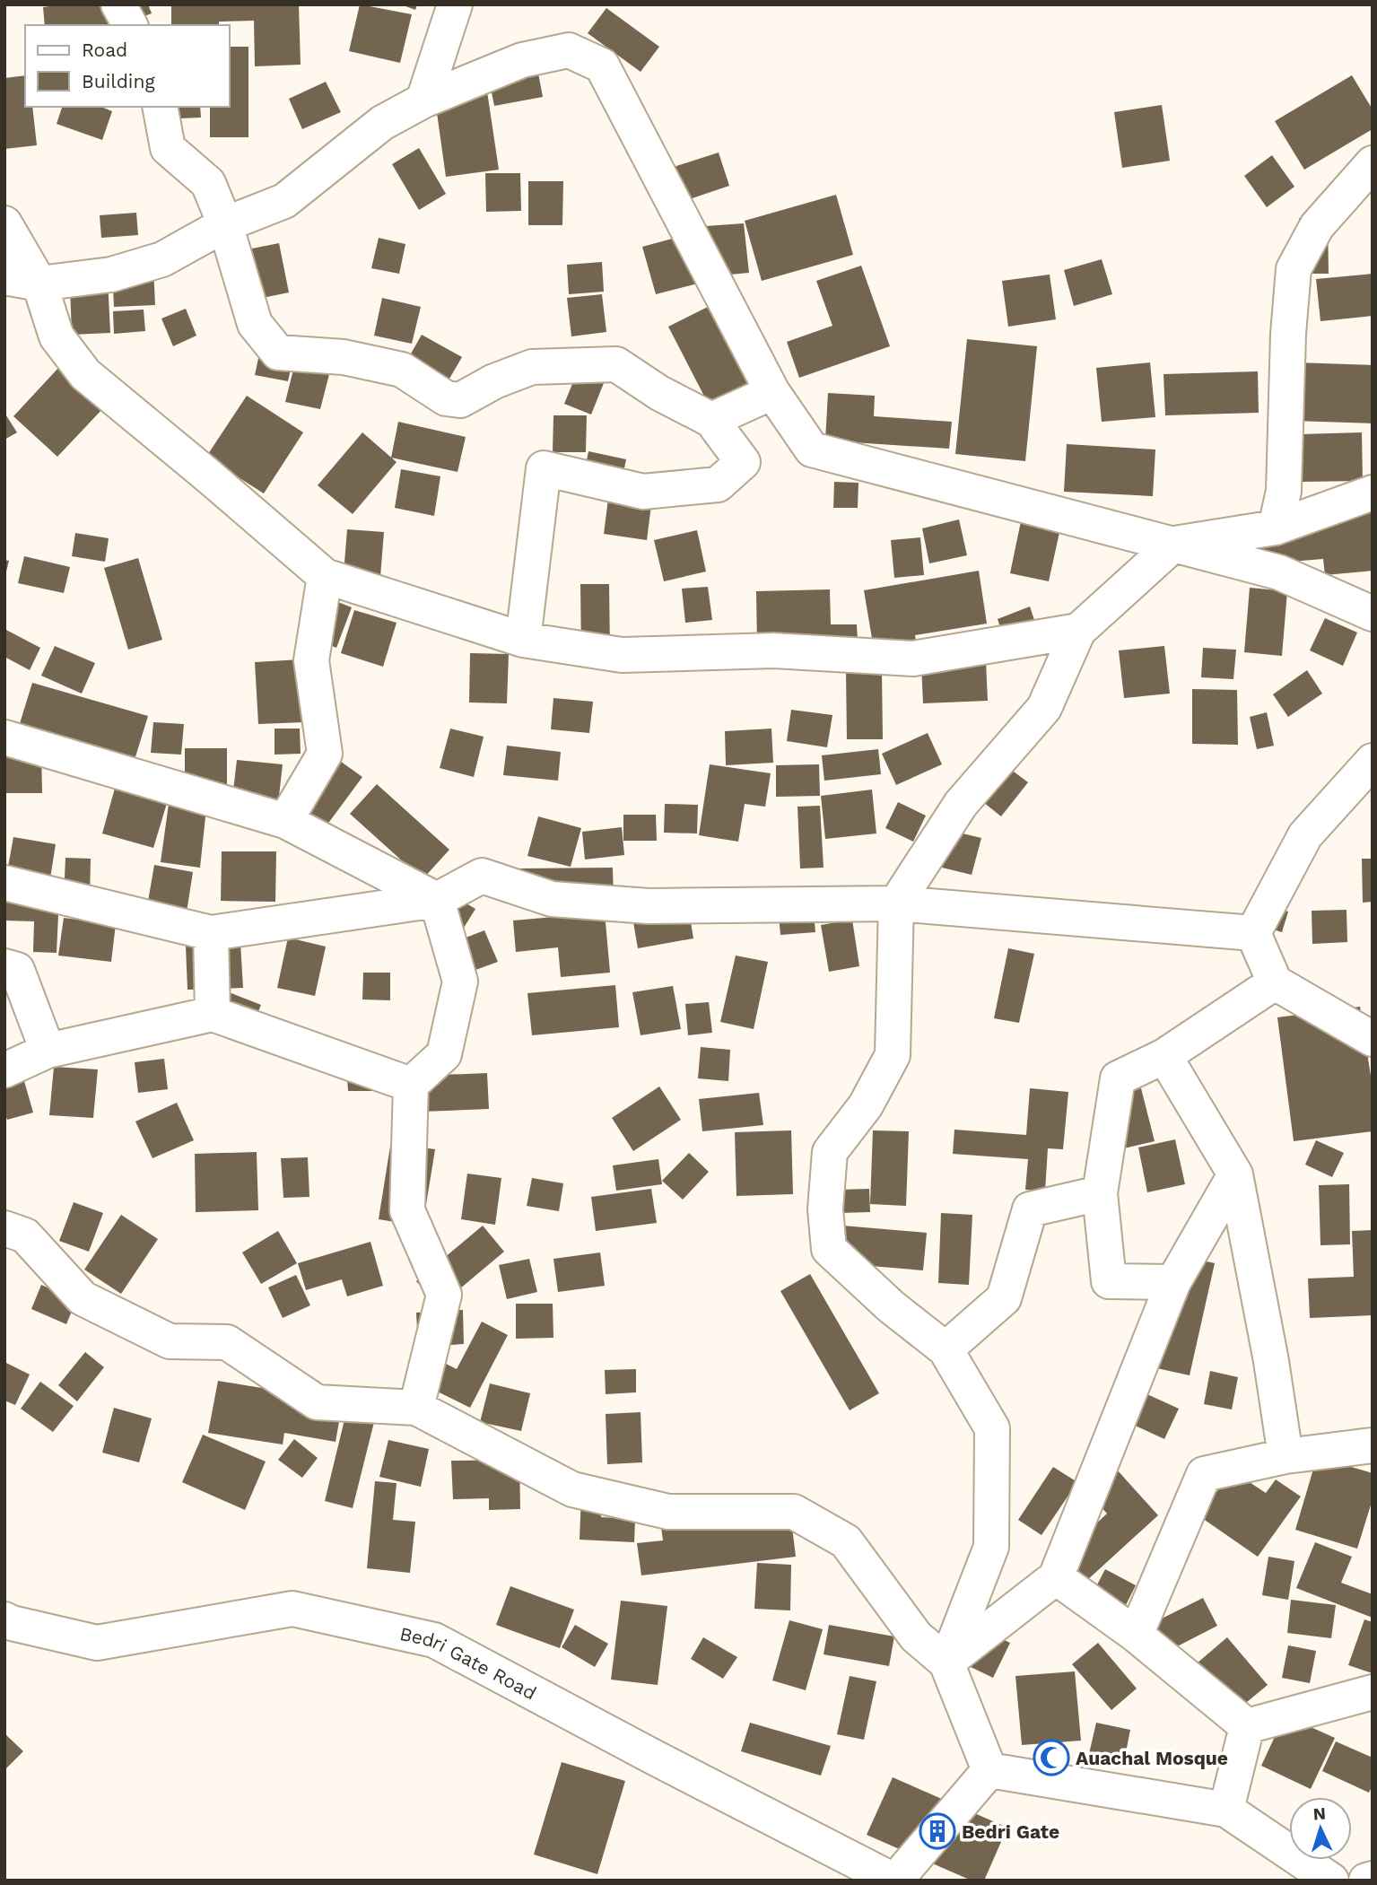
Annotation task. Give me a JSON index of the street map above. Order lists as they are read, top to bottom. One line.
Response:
{"streets":{"street":["Bedri Gate Road"]},"places":{"mosque":["Auachal Mosque"],"building":["Bedri Gate"]},"legend":["Road","Building"],"north":"top"}
